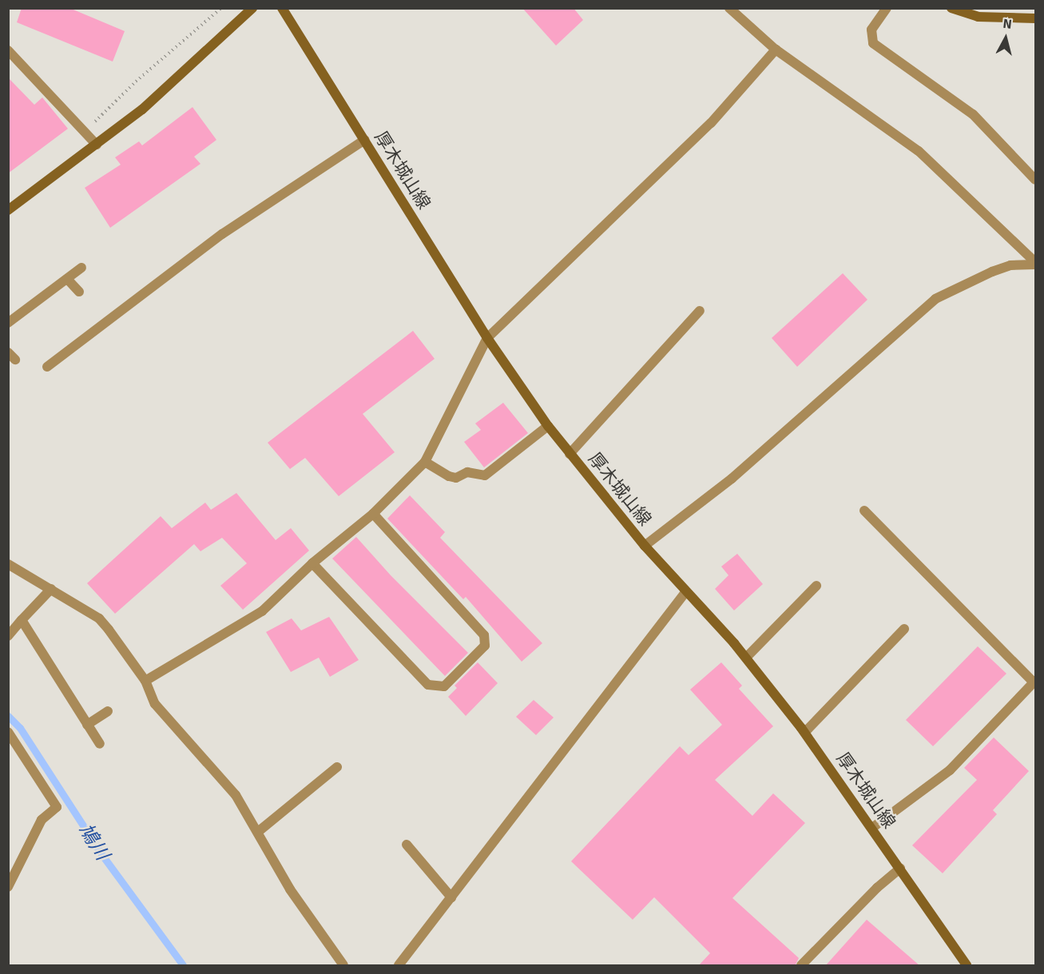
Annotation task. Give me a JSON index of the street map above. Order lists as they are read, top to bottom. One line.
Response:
{"streets":{"main road":["厚木城山線"]},"water":["鳩川"],"north":"top"}
